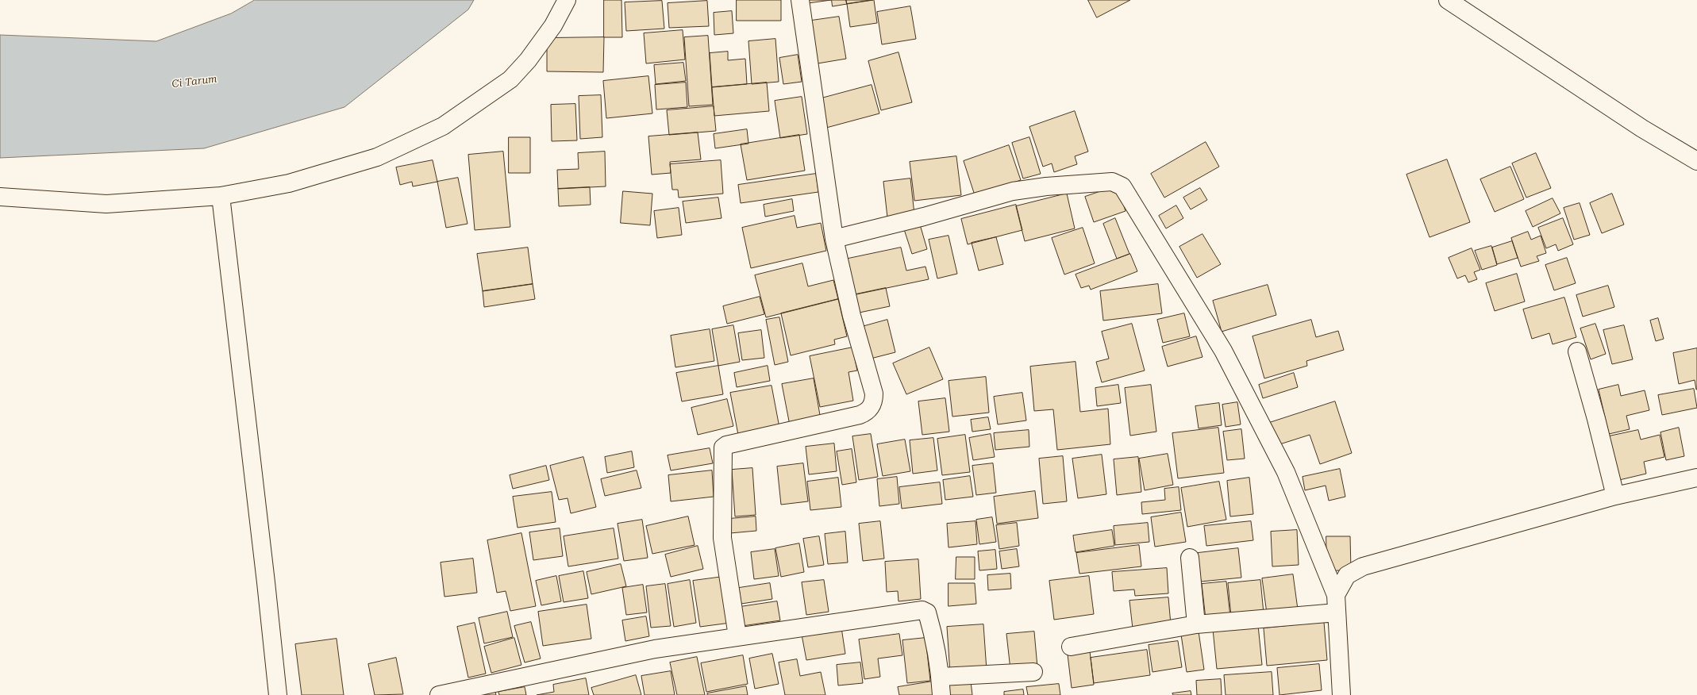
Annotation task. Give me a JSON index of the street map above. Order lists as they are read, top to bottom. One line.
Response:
{"water":["Ci Tarum"]}
